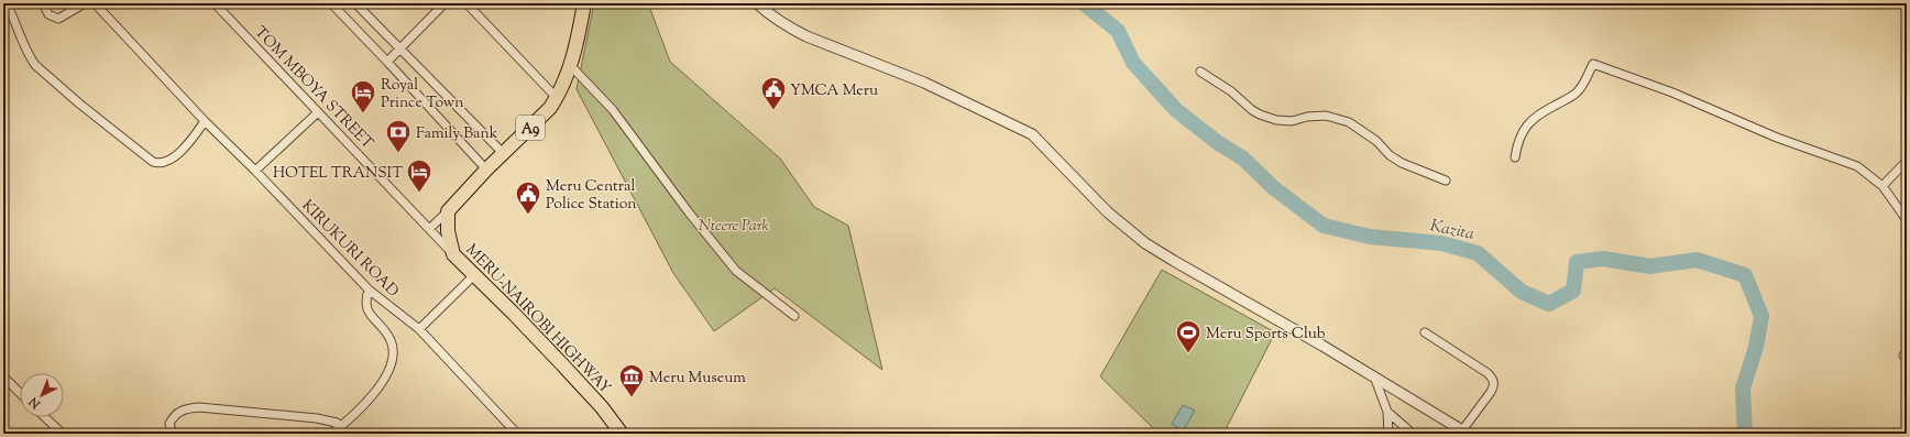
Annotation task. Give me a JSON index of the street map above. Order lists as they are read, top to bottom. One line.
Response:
{"streets":{"highway":["A9","MERU-NAIROBI HIGHWAY"],"street":["TOM MBOYA STREET","KIRUKURI ROAD"]},"crossings":[["TOM MBOYA STREET","MERU-NAIROBI HIGHWAY"],["A9","MERU-NAIROBI HIGHWAY"]],"water":["Kazita"],"parks":["Nteere Park"],"places":{"public building":["YMCA Meru","Meru Central Police Station"],"hotel":["Royal Prince Town","HOTEL TRANSIT"],"bank":["Family Bank"],"sports":["Meru Sports Club"],"museum":["Meru Museum"]},"north":"bottom left"}
